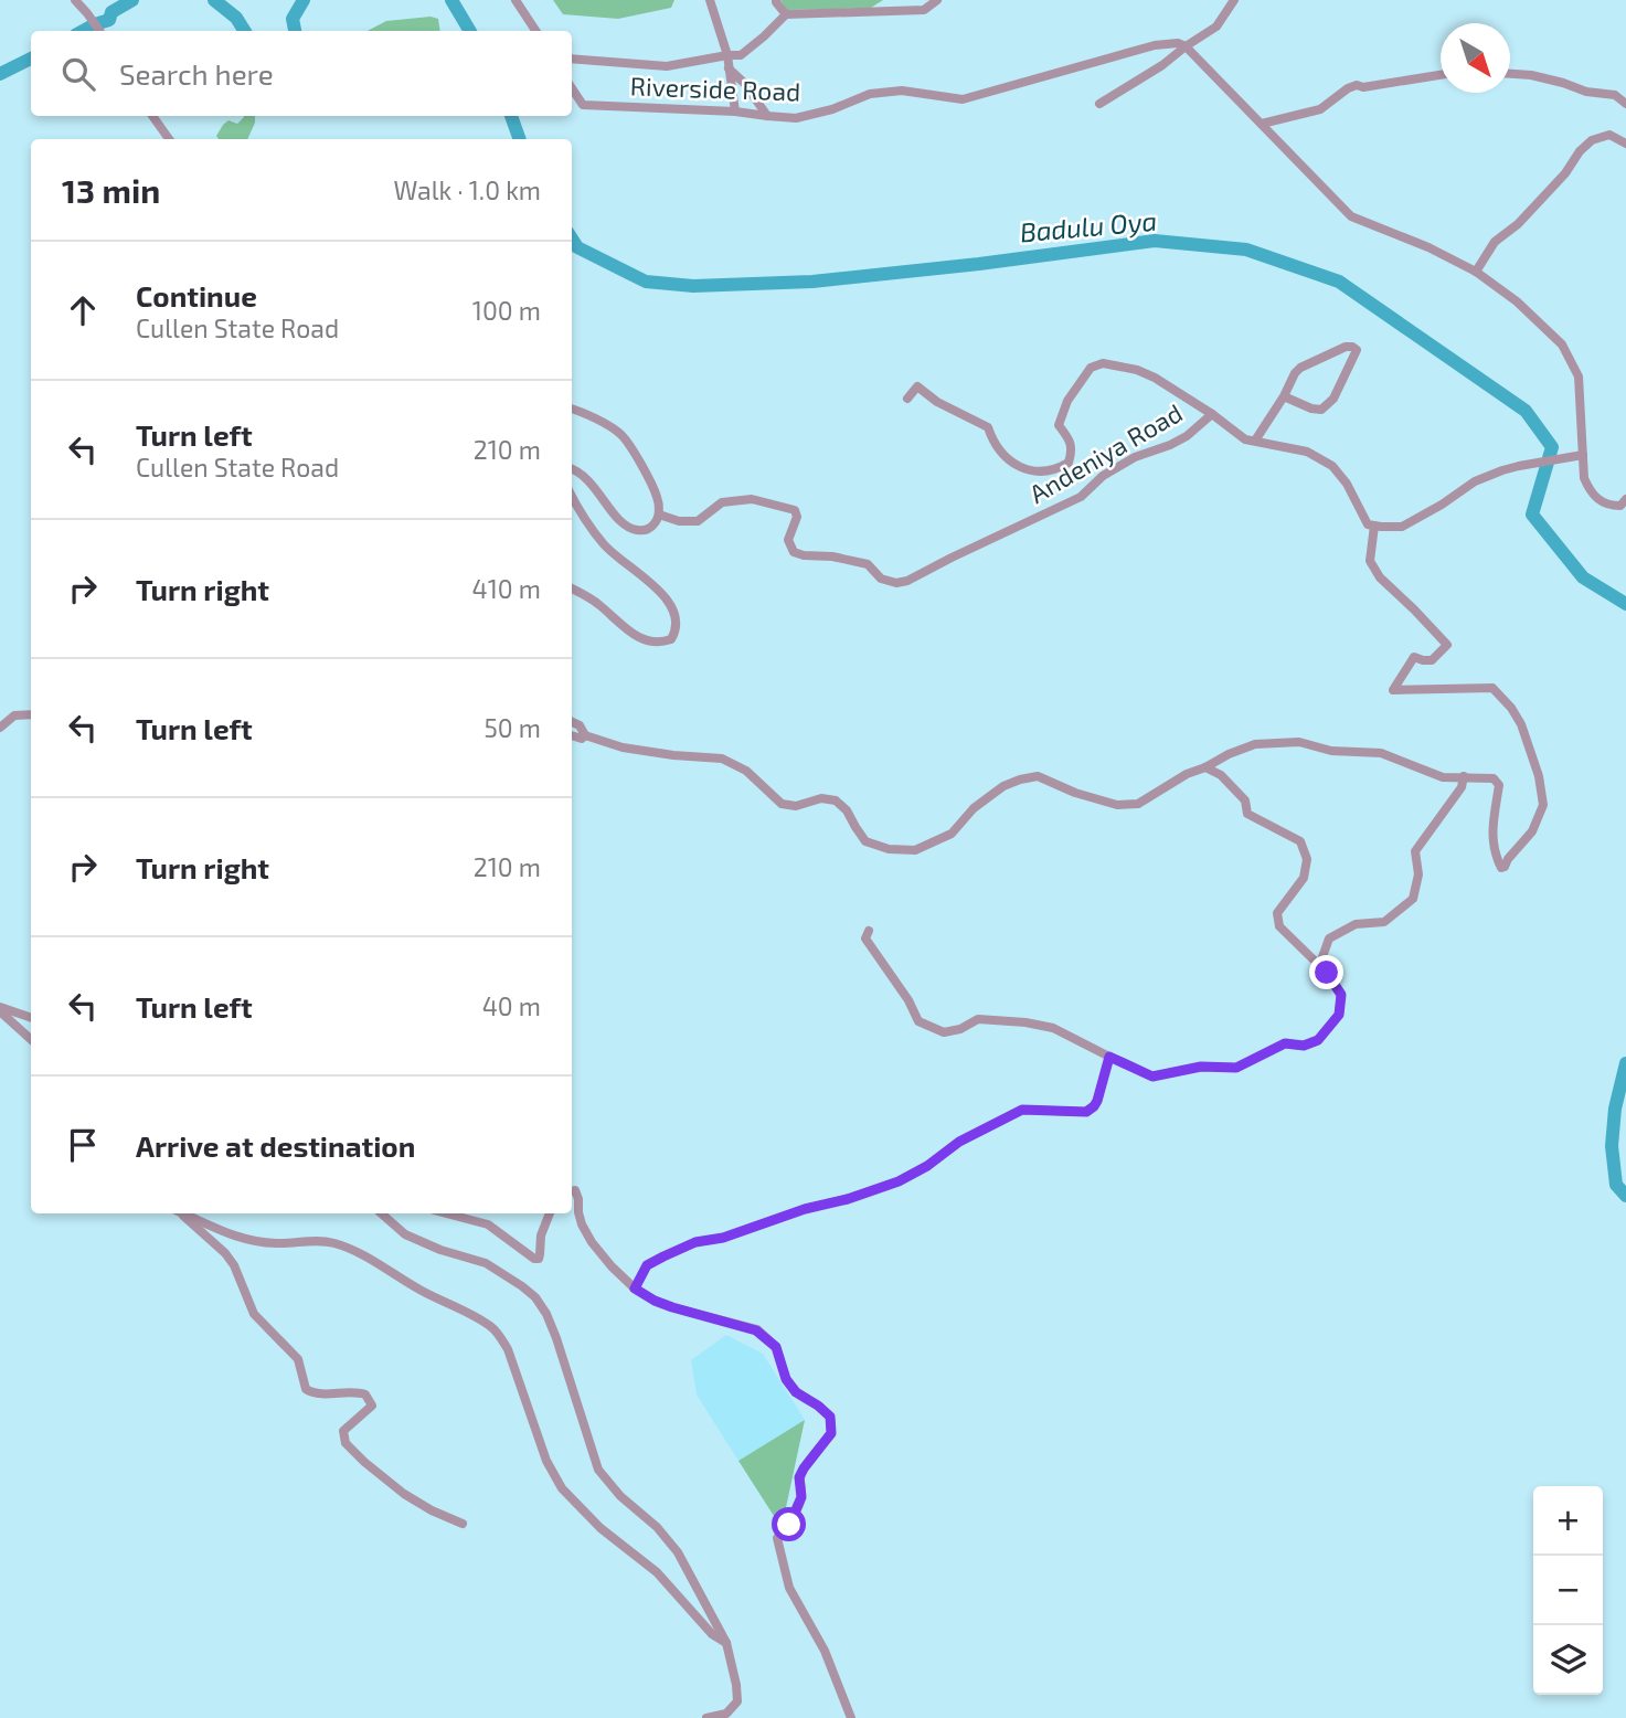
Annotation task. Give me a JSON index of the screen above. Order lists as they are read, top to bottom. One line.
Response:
{"streets":{"street":["Riverside Road","Andeniya Road"]},"water":["Badulu Oya"],"north":"bottom right","page":{"search":"Search here","heading":["13 min","Walk · 1.0 km"],"list":[["Continue","Cullen State Road","100 m"],["Turn left","Cullen State Road","210 m"],["Turn right","410 m"],["Turn left","50 m"],["Turn right","210 m"],["Turn left","40 m"],"Arrive at destination"],"map_buttons":["+","−"]}}
